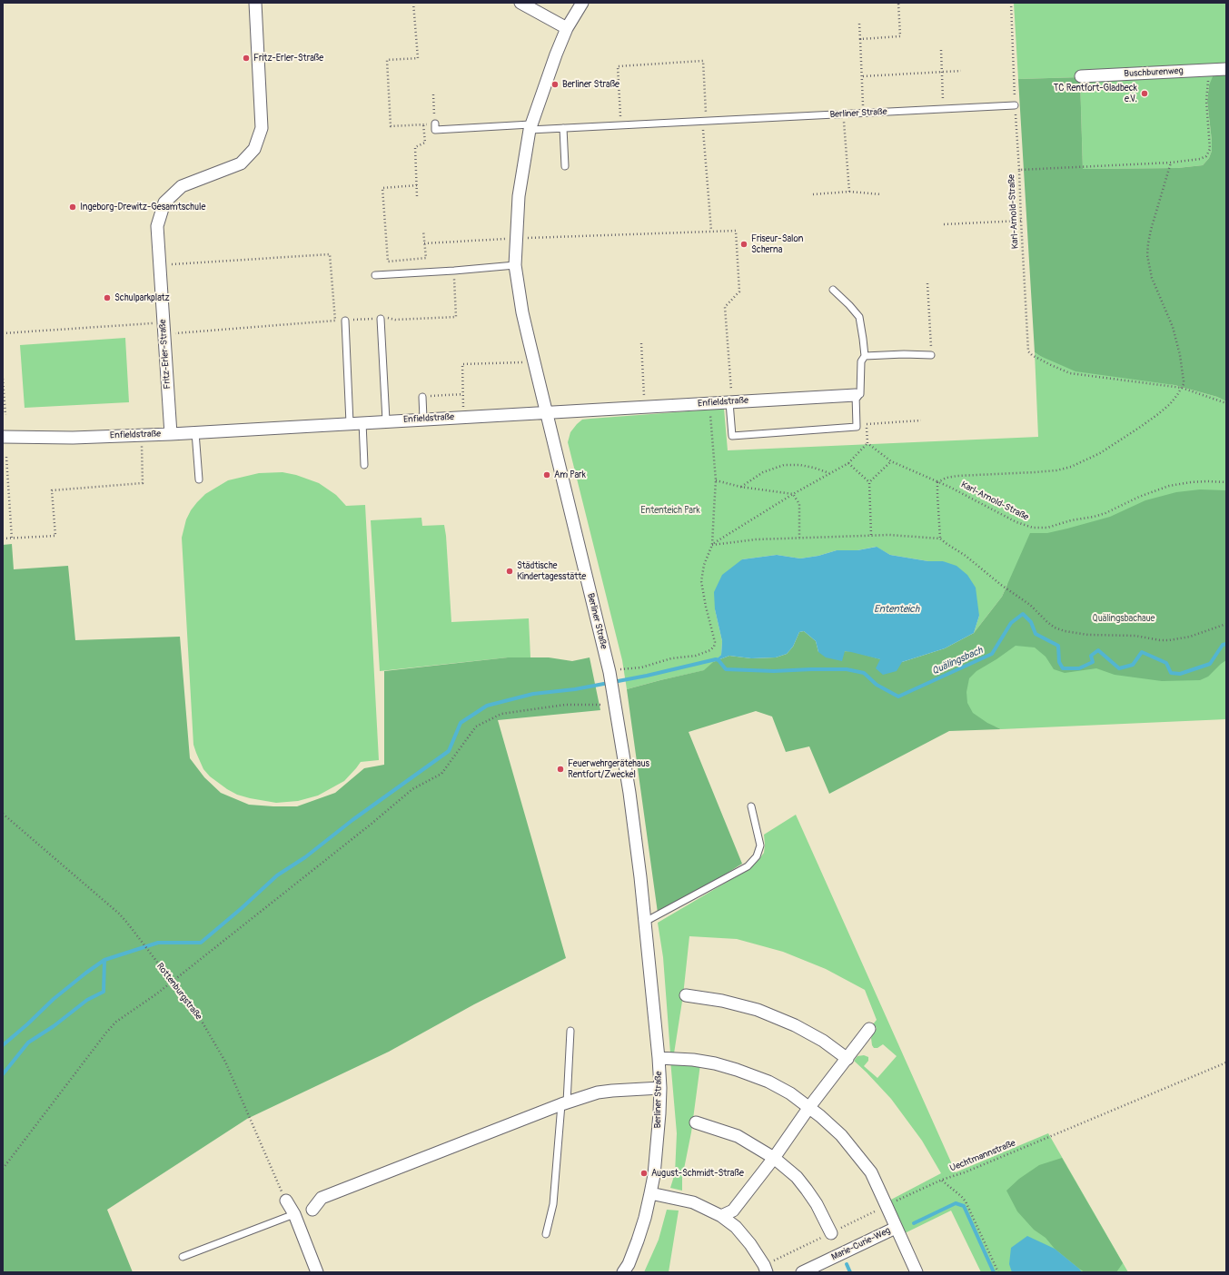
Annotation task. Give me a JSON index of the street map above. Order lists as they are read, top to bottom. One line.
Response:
{"streets":{"street":["Buschburenweg","Berliner Straße","Fritz-Erler-Straße","Enfieldstraße","Marie-Curie-Weg"],"path":["Karl-Arnold-Straße","Rottenburgstraße","Uechtmannstraße"]},"crossings":[["Buschburenweg","Karl-Arnold-Straße"],["Berliner Straße","Karl-Arnold-Straße"],["Berliner Straße","Enfieldstraße"],["Fritz-Erler-Straße","Enfieldstraße"]],"water":["Ententeich","Quälingsbach"],"parks":["Ententeich Park","Quälingsbachaue"],"places":["Fritz-Erler-Straße","Berliner Straße","TC Rentfort-Gladbeck e.V.","Ingeborg-Drewitz-Gesamtschule","Friseur-Salon Scherna","Schulparkplatz","Am Park","Städtische Kindertagesstätte","Feuerwehrgerätehaus Rentfort/Zweckel","August-Schmidt-Straße"]}
